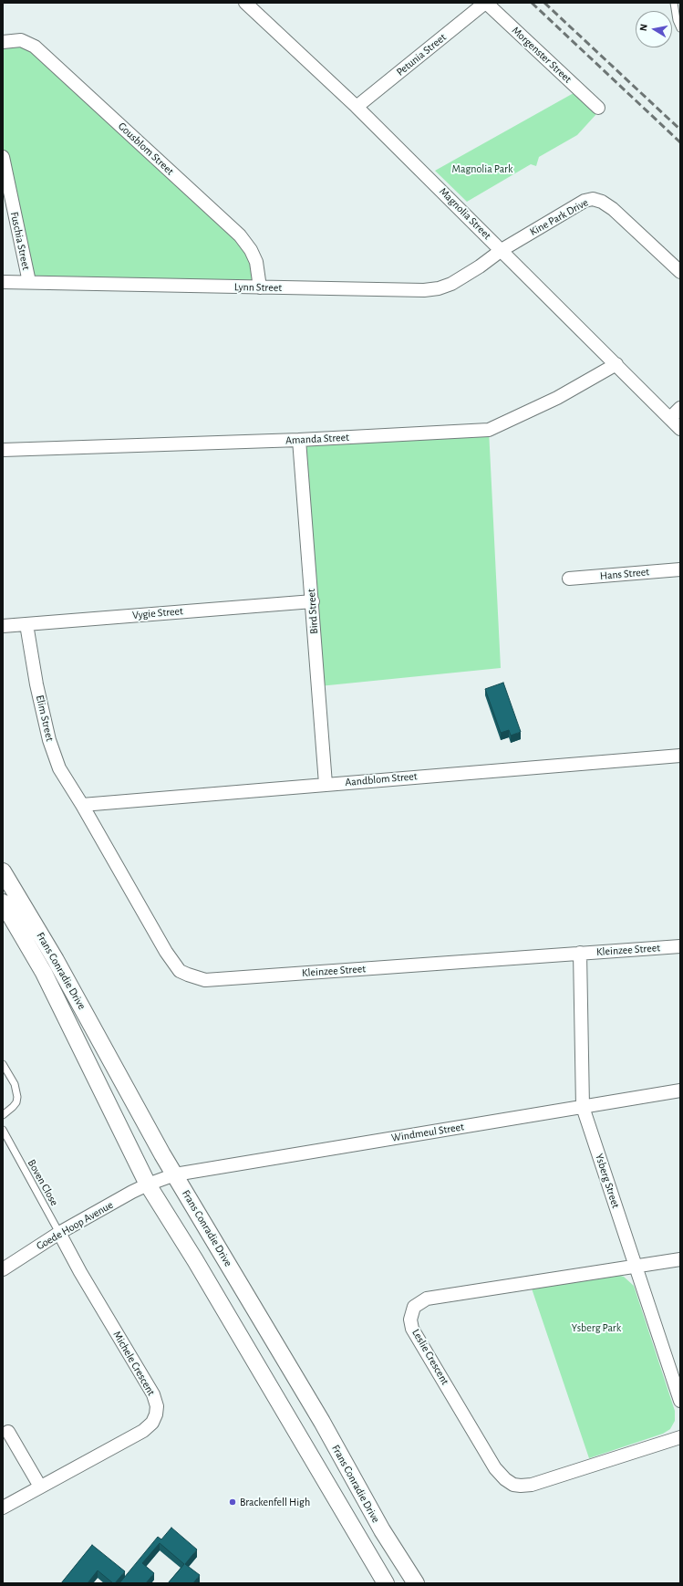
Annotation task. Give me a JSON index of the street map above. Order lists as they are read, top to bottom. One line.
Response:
{"streets":{"street":["Petunia Street","Morgenster Street","Gousblom Street","Magnolia Street","Kine Park Drive","Fuschia Street","Lynn Street","Amanda Street","Hans Street","Bird Street","Vygie Street","Elim Street","Aandblom Street","Kleinzee Street","Frans Conradie Drive","Windmeul Street","Ysberg Street","Goede Hoop Avenue","Leslie Crescent","Michele Crescent"],"lane":["Boven Close"]},"crossings":[["Petunia Street","Morgenster Street"],["Petunia Street","Magnolia Street"],["Gousblom Street","Lynn Street"],["Magnolia Street","Kine Park Drive"],["Magnolia Street","Lynn Street"],["Magnolia Street","Amanda Street"],["Kine Park Drive","Lynn Street"],["Fuschia Street","Lynn Street"],["Amanda Street","Bird Street"],["Bird Street","Vygie Street"],["Bird Street","Aandblom Street"],["Vygie Street","Elim Street"],["Elim Street","Aandblom Street"],["Elim Street","Kleinzee Street"],["Aandblom Street","Kleinzee Street"],["Kleinzee Street","Ysberg Street"],["Frans Conradie Drive","Windmeul Street"],["Frans Conradie Drive","Goede Hoop Avenue"],["Windmeul Street","Ysberg Street"],["Windmeul Street","Goede Hoop Avenue"],["Ysberg Street","Leslie Crescent"],["Boven Close","Goede Hoop Avenue"],["Boven Close","Michele Crescent"],["Goede Hoop Avenue","Michele Crescent"]],"parks":["Magnolia Park","Ysberg Park"],"places":["Brackenfell High"],"north":"left"}
